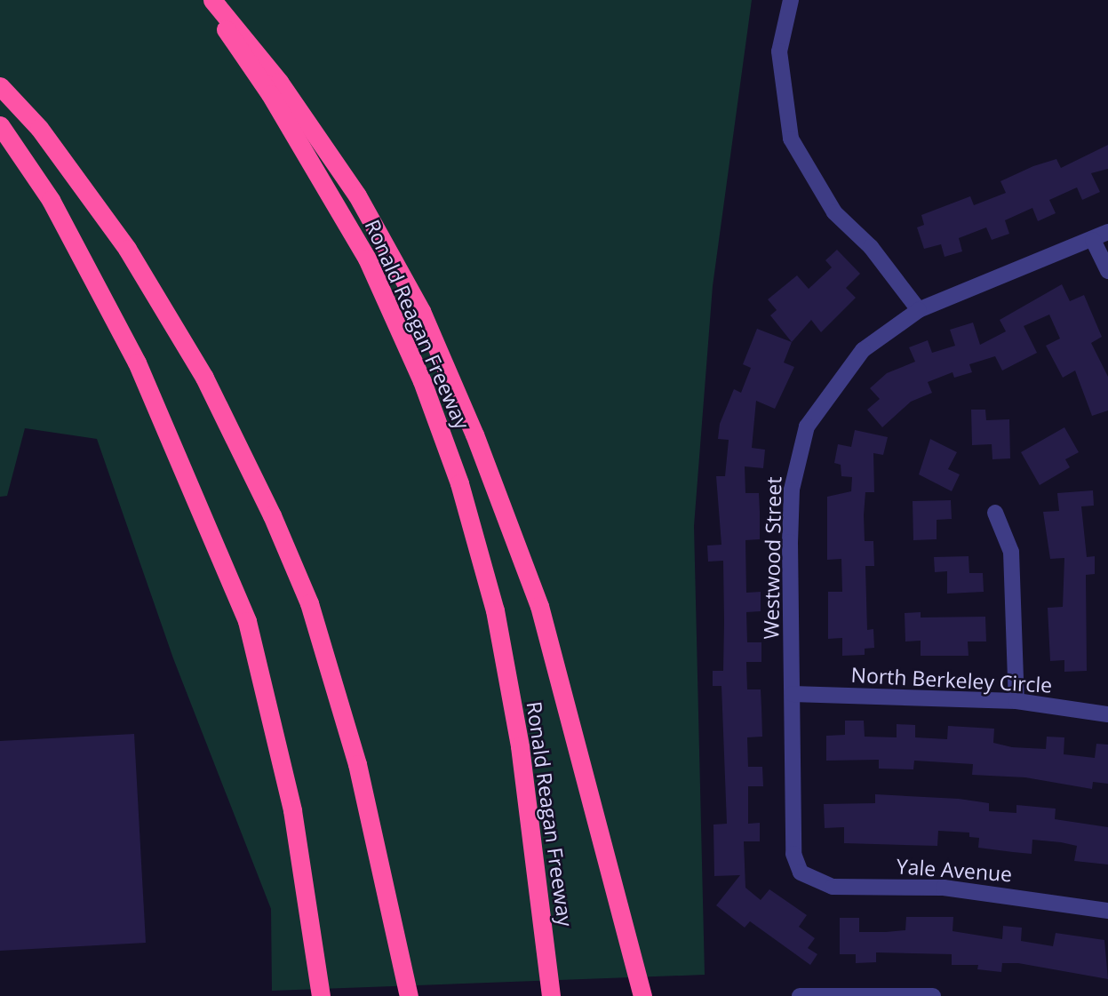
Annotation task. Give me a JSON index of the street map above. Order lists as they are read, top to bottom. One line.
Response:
{"streets":{"highway":["Ronald Reagan Freeway"],"street":["Westwood Street","North Berkeley Circle","Yale Avenue"]},"crossings":[["Westwood Street","North Berkeley Circle"],["Westwood Street","Yale Avenue"]]}
